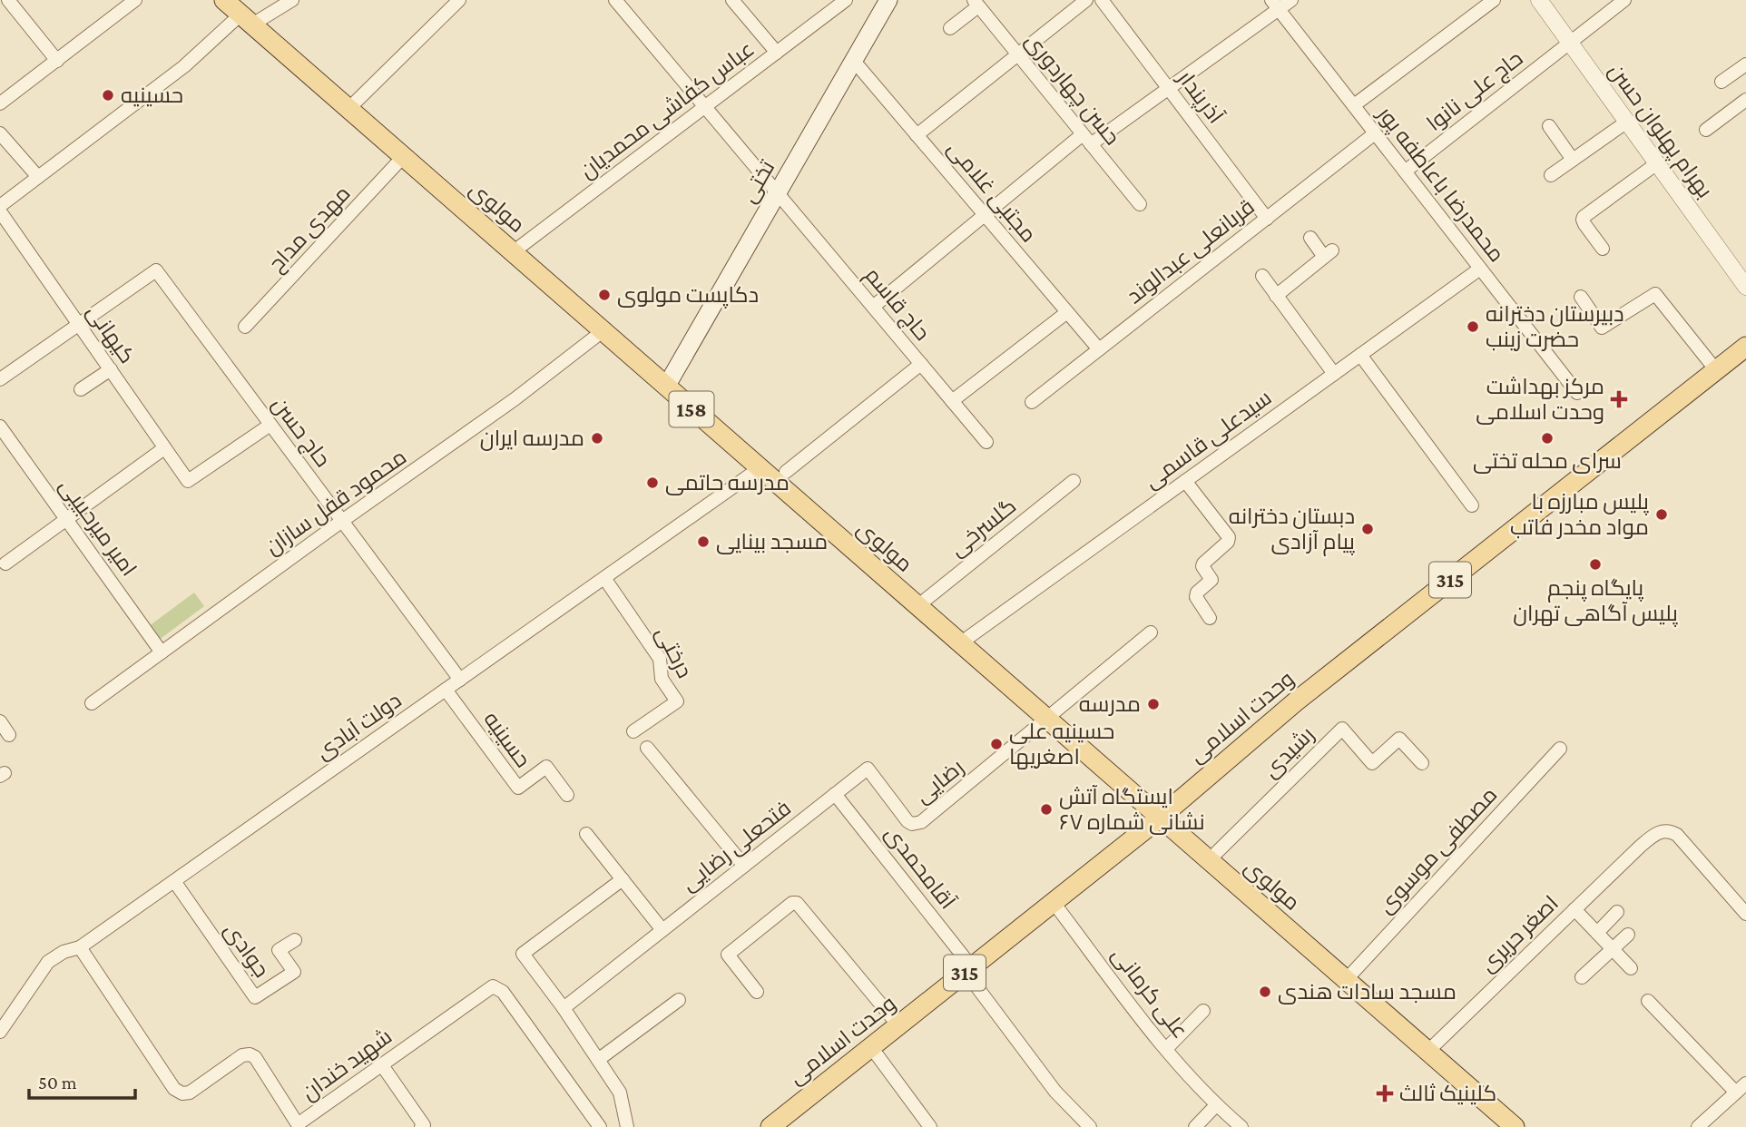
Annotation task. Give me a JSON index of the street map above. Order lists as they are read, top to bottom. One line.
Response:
{"streets":{"main road":["تختی","مولوی","158","315","وحدت اسلامی"],"street":["حسن چهاردوری","حاج علی نانوا","آذرپندار","عباس کفاشی محمدیان","بهرام پهلوان حسن","محمدرضا باعاطفه پور","مجتبی غلامی","مهدی مداح","قربانعلی عبدالوند","حاج قاسم","کیهانی","حاج حسن","سیدعلی قاسمی","محمود قفل سازان","امیر میرحبیبی","گلسرخی","درختی","دولت آبادی","حسینیه","رشیدی","رضایی","فتحعلی رضایی","مصطفی موسوی","آقامحمدی","اصغر حریری","جوادی","علی کرمانی","شهید خندان"]},"crossings":[["حاج علی نانوا","بهرام پهلوان حسن"],["حاج علی نانوا","محمدرضا باعاطفه پور"],["آذرپندار","قربانعلی عبدالوند"],["عباس کفاشی محمدیان","مولوی"],["عباس کفاشی محمدیان","حاج قاسم"],["تختی","مجتبی غلامی"],["تختی","مولوی"],["تختی","حاج قاسم"],["محمدرضا باعاطفه پور","قربانعلی عبدالوند"],["محمدرضا باعاطفه پور","سیدعلی قاسمی"],["مجتبی غلامی","قربانعلی عبدالوند"],["مولوی","مهدی مداح"],["مولوی","سیدعلی قاسمی"],["مولوی","محمود قفل سازان"],["مولوی","گلسرخی"],["مولوی","وحدت اسلامی"],["مولوی","دولت آبادی"],["مولوی","رشیدی"],["مولوی","رضایی"],["مولوی","مصطفی موسوی"],["مولوی","اصغر حریری"],["کیهانی","حاج حسن"],["حاج حسن","محمود قفل سازان"],["حاج حسن","دولت آبادی"],["محمود قفل سازان","امیر میرحبیبی"],["درختی","دولت آبادی"],["وحدت اسلامی","آقامحمدی"],["وحدت اسلامی","علی کرمانی"],["دولت آبادی","حسینیه"],["دولت آبادی","جوادی"],["دولت آبادی","شهید خندان"],["رضایی","فتحعلی رضایی"],["رضایی","آقامحمدی"],["فتحعلی رضایی","آقامحمدی"]],"places":{"other":["حسینیه","دکاپست مولوی","دبیرستان دخترانه حضرت زینب","مدرسه ایران","سرای محله تختی","مدرسه حاتمی","پلیس مبارزه با مواد مخدر فاتب","دبستان دخترانه پیام آزادی","مسجد بینایی","پایگاه پنجم پلیس آگاهی تهران","مدرسه","حسینیه علی اصغریها","ایستگاه آتش نشانی شماره ۶۷","مسجد سادات هندی"],"health":["مرکز بهداشت وحدت اسلامی","کلینیک ثالث"]},"scale_bar":"50 m"}
